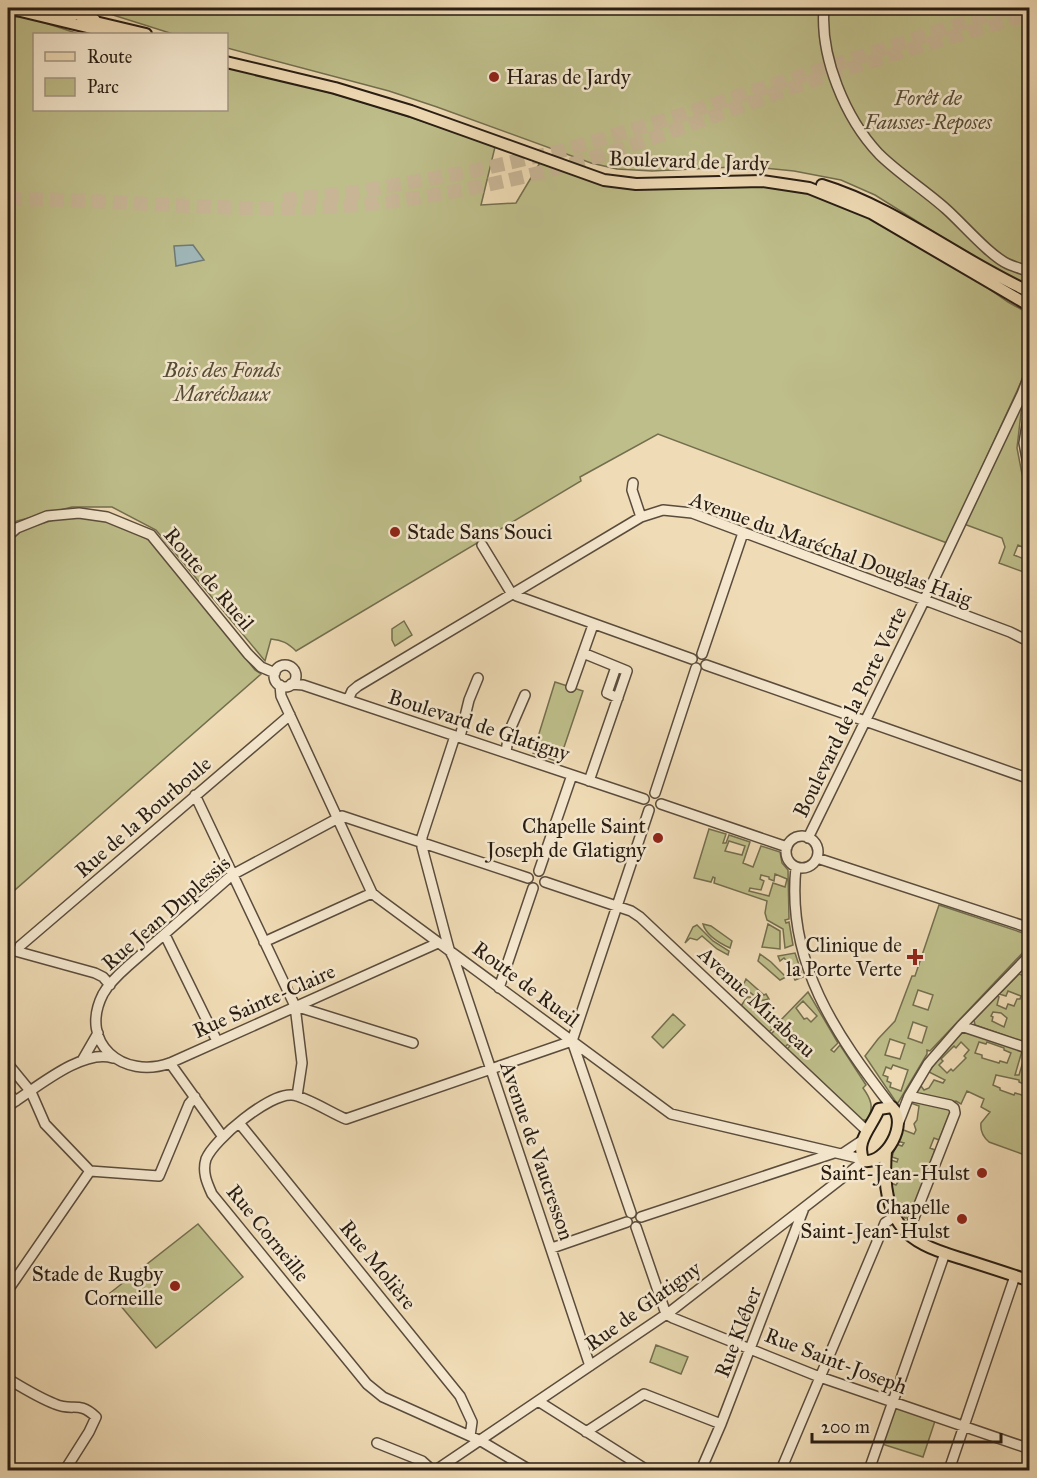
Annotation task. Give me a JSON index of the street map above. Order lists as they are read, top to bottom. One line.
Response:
{"streets":{"main road":["Boulevard de Jardy"],"street":["Avenue du Maréchal Douglas Haig","Route de Rueil","Boulevard de la Porte Verte","Boulevard de Glatigny","Rue de la Bourboule","Rue Jean Duplessis","Rue Sainte-Claire","Avenue Mirabeau","Avenue de Vaucresson","Rue Corneille","Rue Molière","Rue de Glatigny","Rue Kléber","Rue Saint-Joseph"]},"crossings":[["Avenue du Maréchal Douglas Haig","Boulevard de la Porte Verte"],["Avenue du Maréchal Douglas Haig","Boulevard de Glatigny"],["Route de Rueil","Boulevard de Glatigny"],["Route de Rueil","Rue de la Bourboule"],["Route de Rueil","Rue Jean Duplessis"],["Route de Rueil","Rue Sainte-Claire"],["Route de Rueil","Avenue de Vaucresson"],["Route de Rueil","Rue de Glatigny"],["Rue Jean Duplessis","Rue Sainte-Claire"],["Rue Sainte-Claire","Avenue de Vaucresson"],["Avenue de Vaucresson","Rue de Glatigny"],["Rue Corneille","Rue Molière"],["Rue Corneille","Rue de Glatigny"],["Rue de Glatigny","Rue Kléber"],["Rue de Glatigny","Rue Saint-Joseph"],["Rue Kléber","Rue Saint-Joseph"]],"parks":["Forêt de Fausses-Reposes","Bois des Fonds Maréchaux"],"places":{"other":["Haras de Jardy","Stade Sans Souci","Chapelle Saint Joseph de Glatigny","Saint-Jean-Hulst","Chapelle Saint-Jean-Hulst","Stade de Rugby Corneille"],"health":["Clinique de la Porte Verte"]},"legend":["Route","Parc"],"scale_bar":"200 m"}
